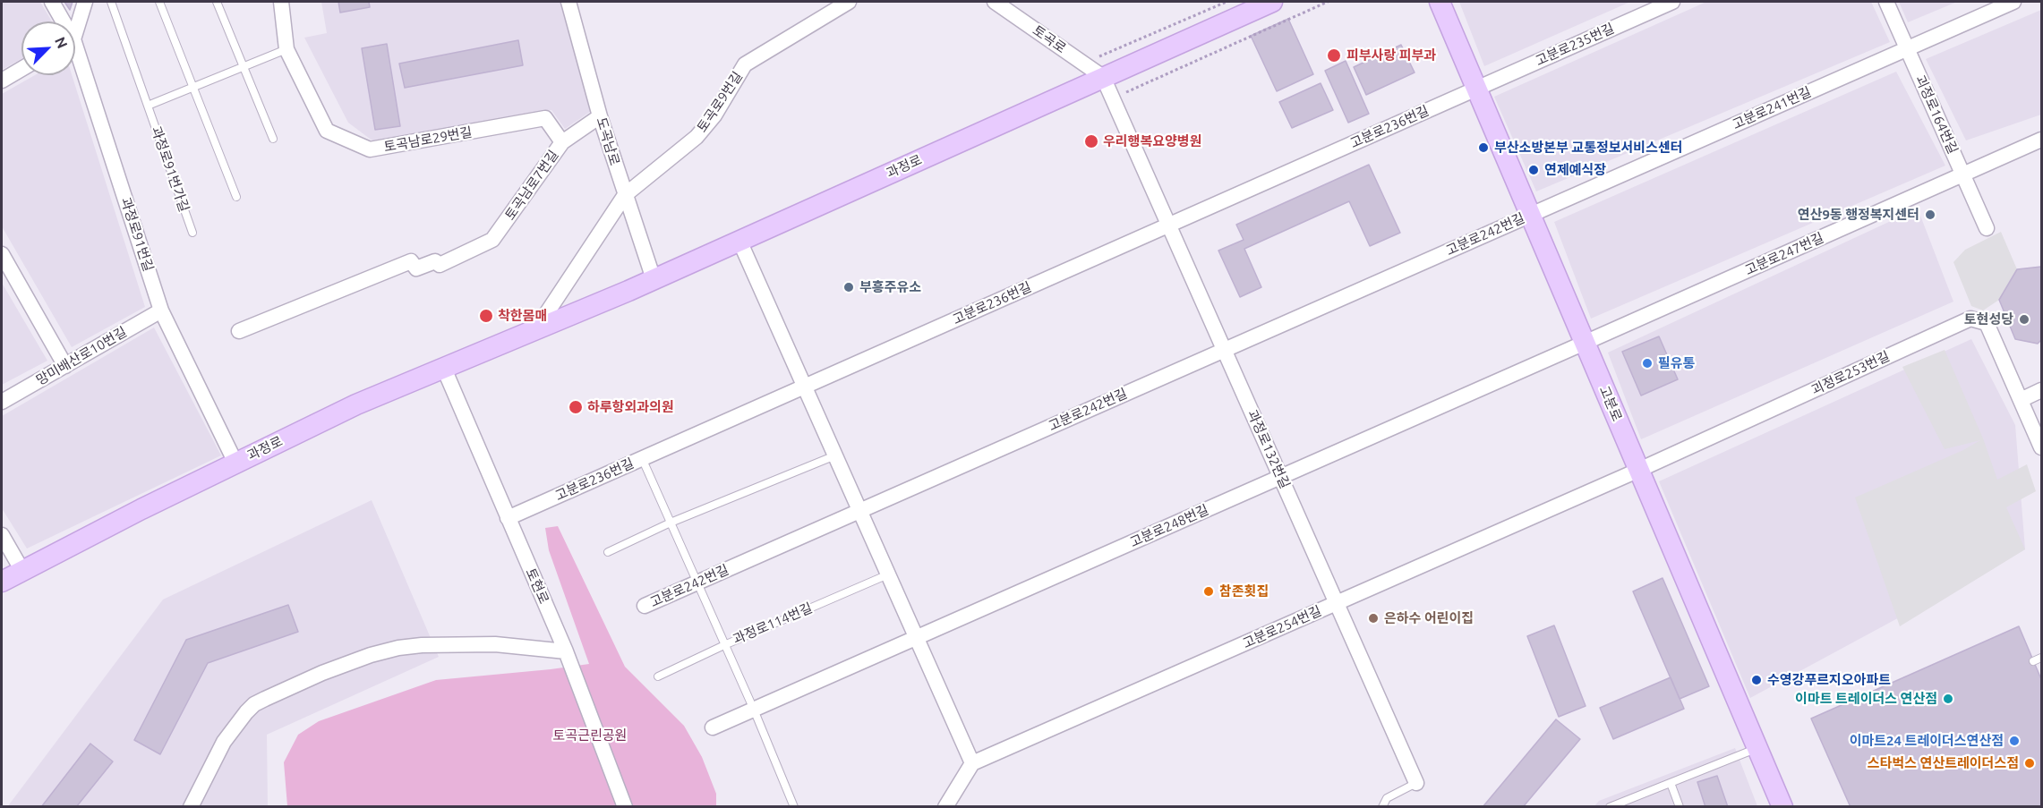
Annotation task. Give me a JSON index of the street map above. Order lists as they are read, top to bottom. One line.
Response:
{"streets":{"main road":["과정로","고분로"],"street":["토곡로","고분로235번길","토곡로9번길","고분로241번길","괴정로164번길","고분로236번길","토곡남로29번길","도곡남로","토곡남로7번길","과정로91번길","고분로242번길","고분로247번길","망미배산로10번길","괴정로253번길","과정로132번길","고분로248번길","토현로","고분로254번길"],"lane":["과정로91번가길","과정로114번길"]},"crossings":[["토곡로","과정로"],["토곡로","과정로132번길"],["고분로235번길","고분로236번길"],["고분로235번길","고분로"],["토곡로9번길","도곡남로"],["고분로241번길","괴정로164번길"],["고분로241번길","고분로242번길"],["고분로241번길","고분로"],["괴정로164번길","고분로247번길"],["고분로236번길","고분로"],["고분로236번길","과정로132번길"],["고분로236번길","토현로"],["토곡남로29번길","토곡남로7번길"],["도곡남로","과정로"],["도곡남로","토곡남로7번길"],["과정로","과정로91번길"],["과정로","과정로132번길"],["과정로","토현로"],["과정로91번길","망미배산로10번길"],["고분로242번길","고분로"],["고분로242번길","과정로132번길"],["고분로247번길","고분로"],["고분로247번길","고분로248번길"],["괴정로253번길","고분로"],["괴정로253번길","고분로254번길"],["고분로","고분로248번길"],["고분로","고분로254번길"],["과정로132번길","고분로248번길"],["과정로132번길","고분로254번길"]],"parks":["토곡근린공원"],"places":["피부사랑 피부과","우리행복요양병원","부산소방본부 교통정보서비스센터","연제예식장","연산9동 행정복지센터","부흥주유소","착한몸매","토현성당","필유통","하루항외과의원","참존횟집","은하수 어린이집","수영강푸르지오아파트","이마트 트레이더스 연산점","이마트24 트레이더스연산점","스타벅스 연산트레이더스점"],"north":"top right"}
